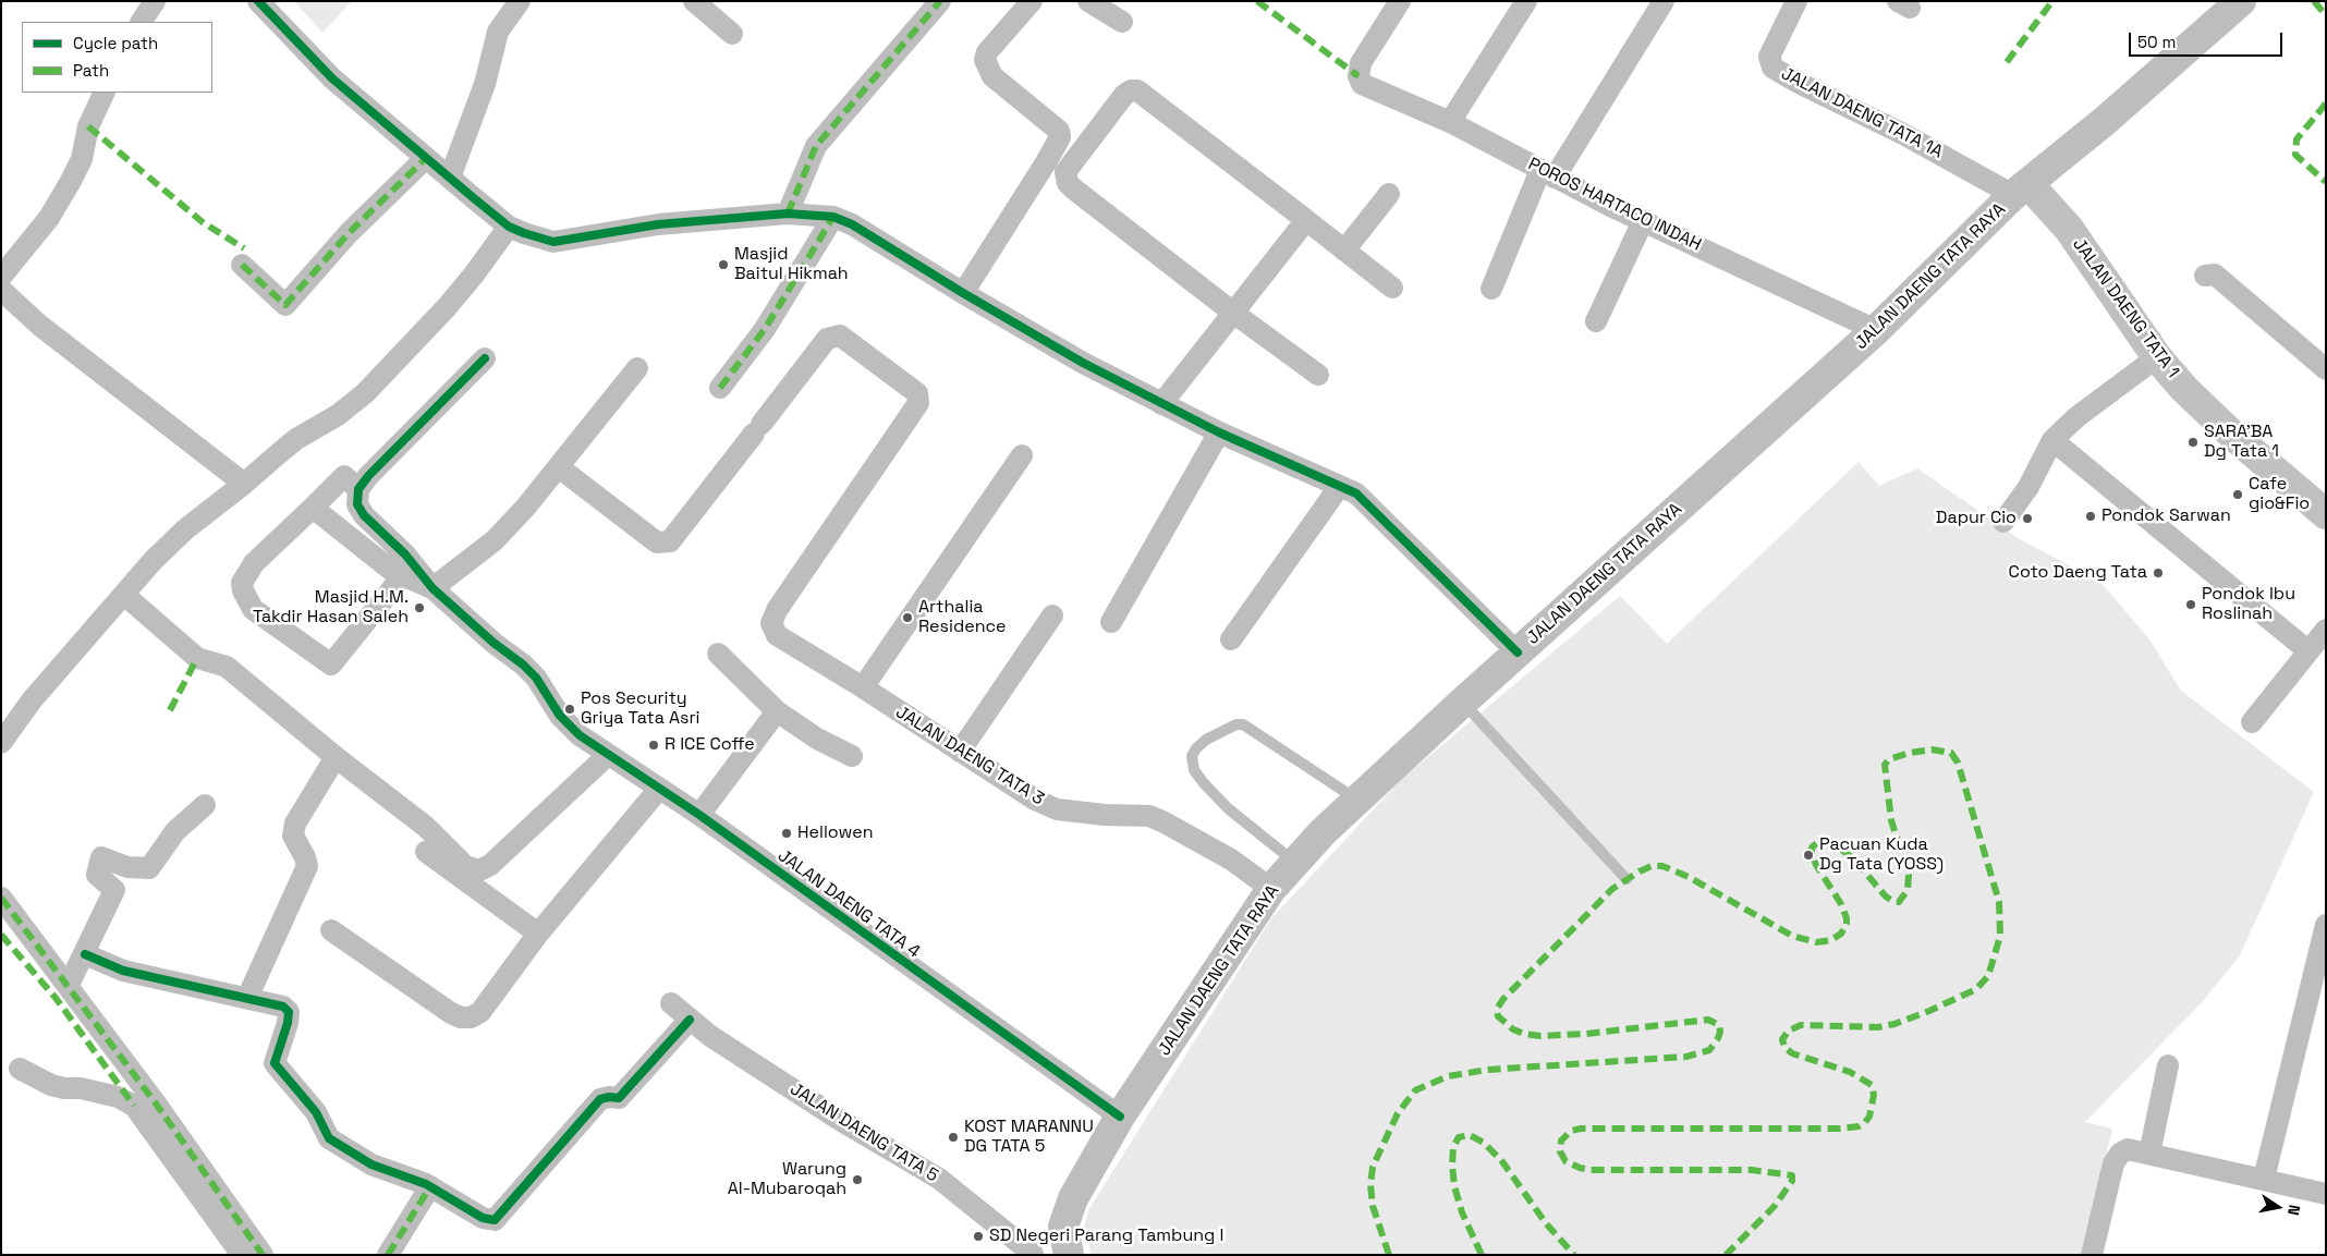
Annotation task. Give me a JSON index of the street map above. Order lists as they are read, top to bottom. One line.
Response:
{"streets":{"main road":["JALAN DAENG TATA RAYA"],"street":["JALAN DAENG TATA 1A","POROS HARTACO INDAH","JALAN DAENG TATA 1","JALAN DAENG TATA 3","JALAN DAENG TATA 4","JALAN DAENG TATA 5"]},"crossings":[["JALAN DAENG TATA 1A","JALAN DAENG TATA RAYA"],["JALAN DAENG TATA 1A","JALAN DAENG TATA 1"],["POROS HARTACO INDAH","JALAN DAENG TATA RAYA"],["JALAN DAENG TATA RAYA","JALAN DAENG TATA 1"],["JALAN DAENG TATA RAYA","JALAN DAENG TATA 3"],["JALAN DAENG TATA RAYA","JALAN DAENG TATA 4"]],"places":["Masjid Baitul Hikmah","SARA'BA Dg Tata 1","Cafe gio&Fio","Pondok Sarwan","Dapur Cio","Coto Daeng Tata","Pondok Ibu Roslinah","Masjid H.M. Takdir Hasan Saleh","Arthalia Residence","Pos Security Griya Tata Asri","R ICE Coffe","Hellowen","Pacuan Kuda Dg Tata (YOSS)","KOST MARANNU DG TATA 5","Warung Al-Mubaroqah","SD Negeri Parang Tambung I"],"legend":["Cycle path","Path"],"scale_bar":"50 m","north":"right"}
